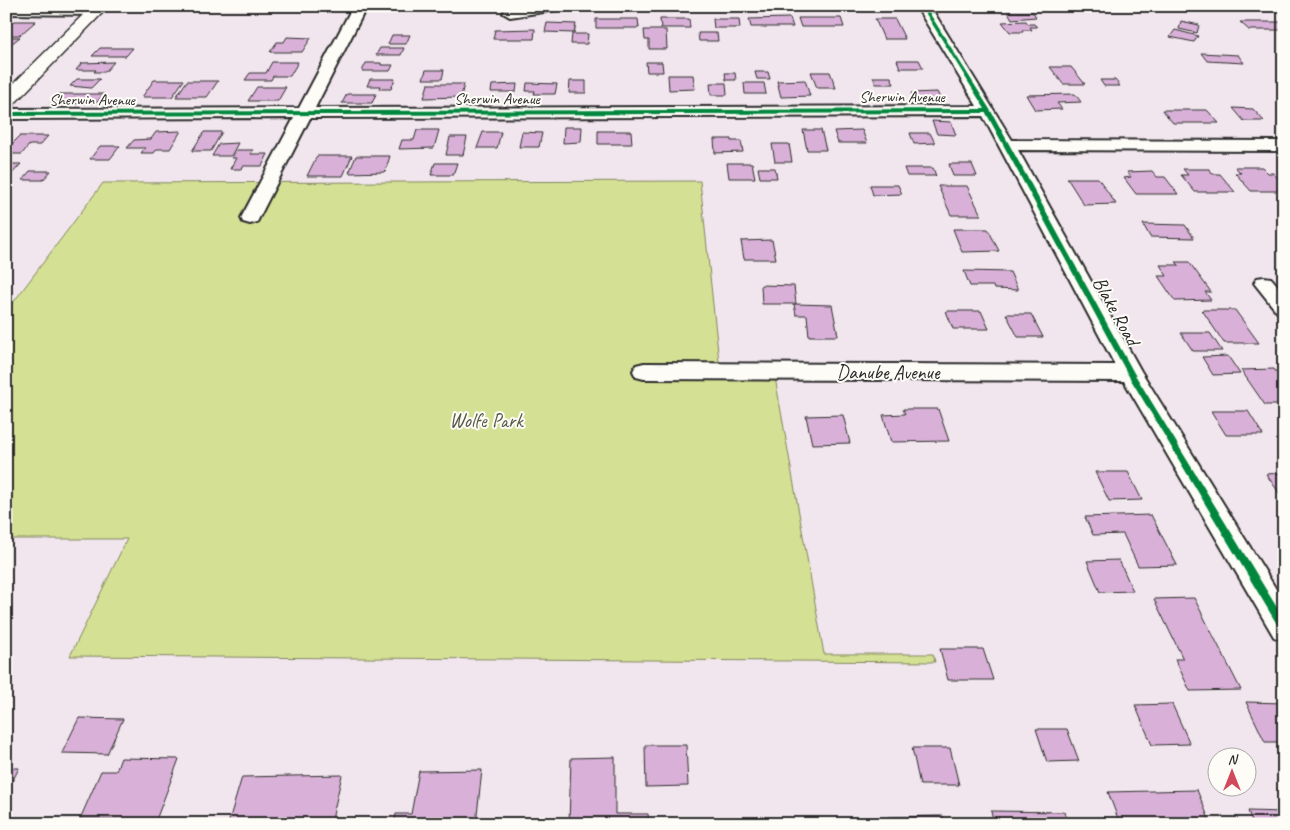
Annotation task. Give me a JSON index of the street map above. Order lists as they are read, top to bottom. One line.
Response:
{"streets":{"street":["Sherwin Avenue","Blake Road","Danube Avenue"]},"crossings":[["Sherwin Avenue","Blake Road"],["Blake Road","Danube Avenue"]],"parks":["Wolfe Park"],"north":"top"}
